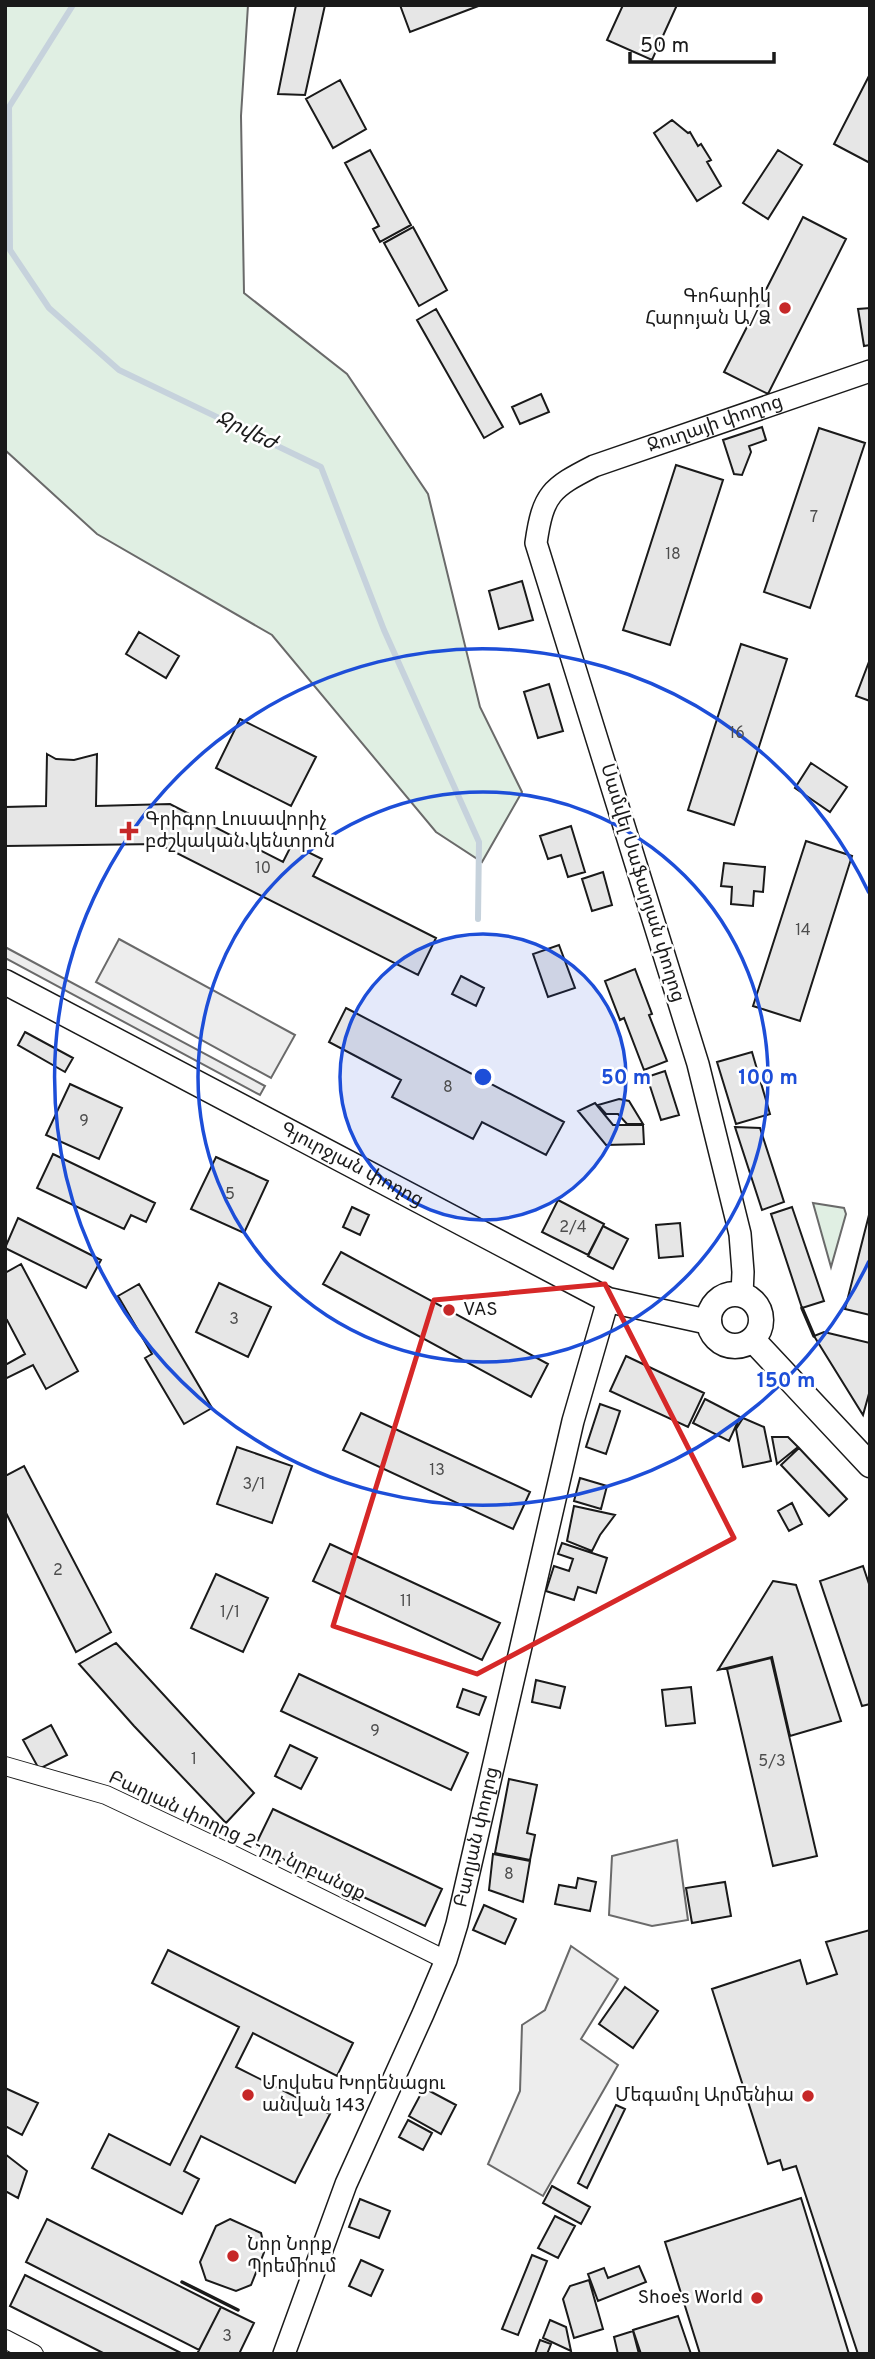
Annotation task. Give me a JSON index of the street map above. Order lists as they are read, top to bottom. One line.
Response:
{"streets":{"main road":["Գյուրջյան փողոց"],"street":["Ջուղայի փողոց","Սամվել Սաֆարյան փողոց","Բաղյան փողոց 2-րդ նրբանցք","Բաղյան փողոց"]},"crossings":[["Ջուղայի փողոց","Սամվել Սաֆարյան փողոց"],["Սամվել Սաֆարյան փողոց","Գյուրջյան փողոց"],["Գյուրջյան փողոց","Բաղյան փողոց"],["Բաղյան փողոց 2-րդ նրբանցք","Բաղյան փողոց"]],"water":["Ջրվեժ"],"places":{"other":["Գոհարիկ Հարոյան Ա/Ձ","VAS","Մովսես Խորենացու անվան 143","Մեգամոլ Արմենիա","Նոր Նորք Պրեմիում","Shoes World"],"health":["Գրիգոր Լուսավորիչ բժշկական կենտրոն"]},"house_numbers":["7","18","16","10","14","8","9","5","2/4","3","13","3/1","2","11","1/1","9","1","5/3","8","3"],"scale_bar":"50 m","rings":["50 m","100 m","150 m"]}
